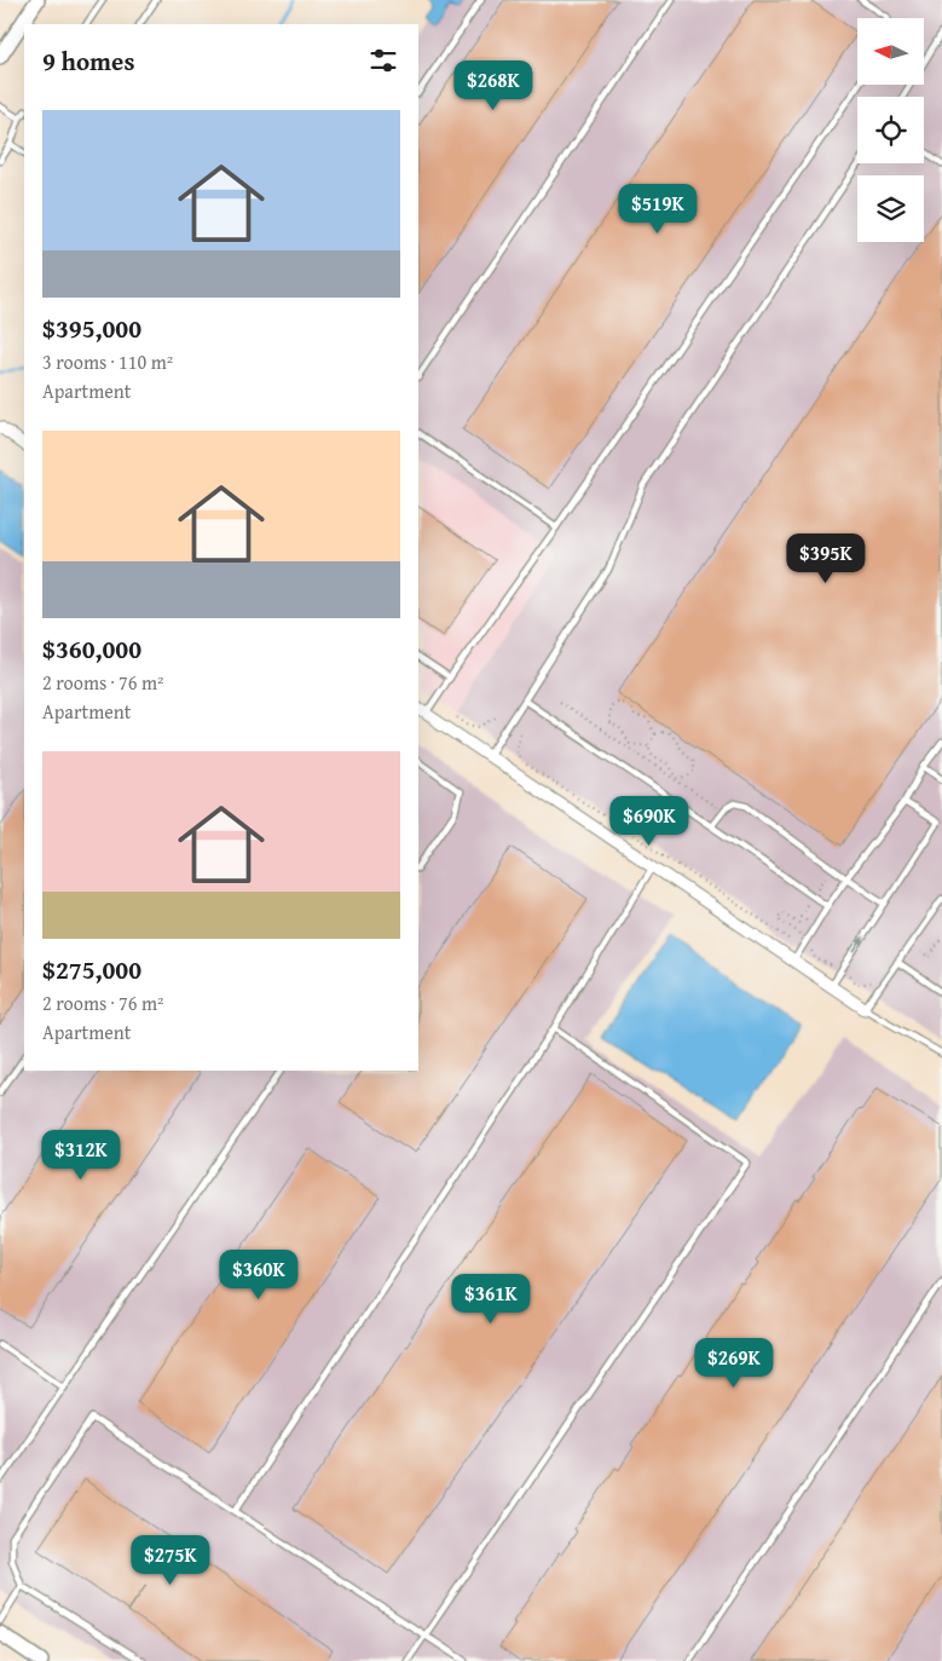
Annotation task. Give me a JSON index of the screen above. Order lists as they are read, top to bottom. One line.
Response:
{"north":"left","page":{"heading":"9 homes","price":["$268K","$519K","$395K","$690K","$312K","$360K","$361K","$269K","$275K"],"list":[{"name":"$395,000","note":"3 rooms · 110 m² · Apartment"},{"name":"$360,000","note":"2 rooms · 76 m² · Apartment"},{"name":"$275,000","note":"2 rooms · 76 m² · Apartment"}]}}
